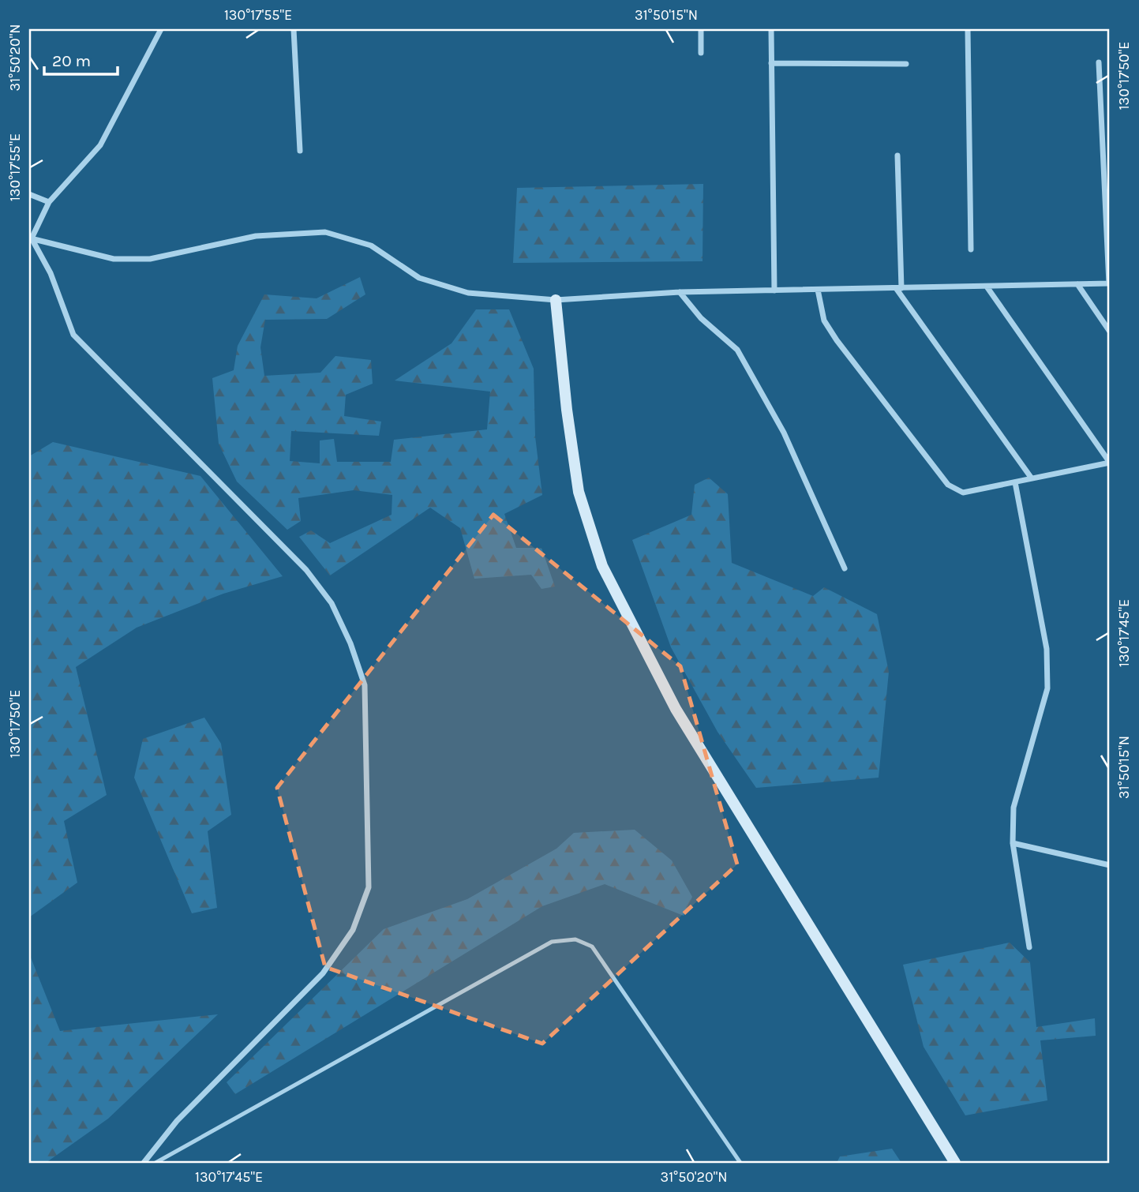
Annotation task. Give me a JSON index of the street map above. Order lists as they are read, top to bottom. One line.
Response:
{"scale_bar":"20 m","coordinates":["130°17'55\"E","31°50'15\"N","31°50'20\"N","130°17'50\"E","130°17'45\"E"]}
